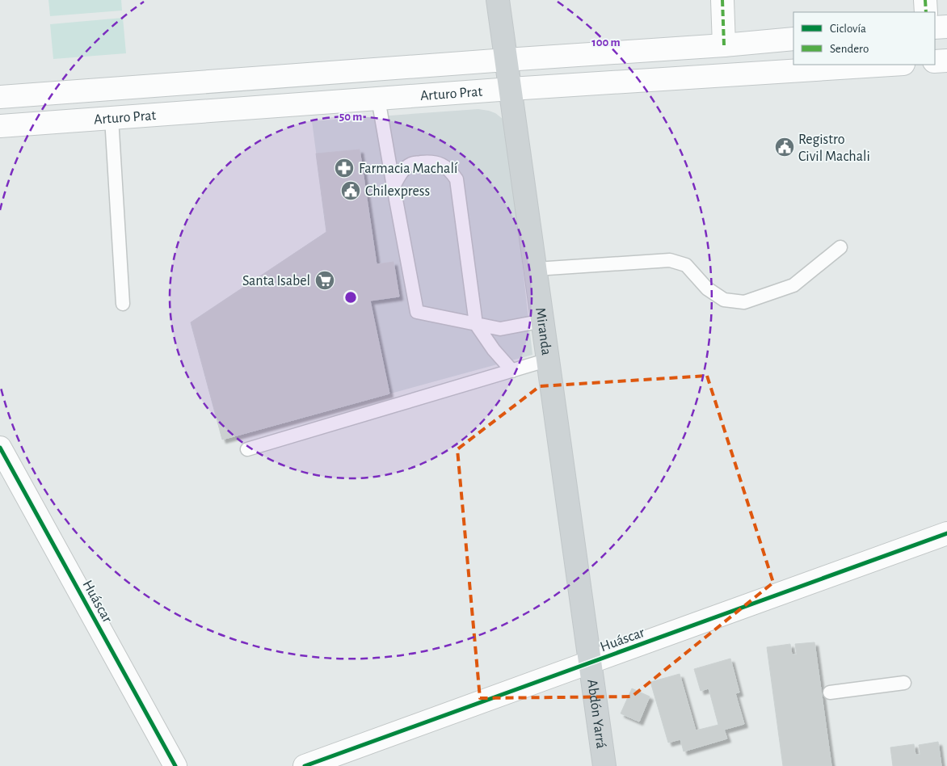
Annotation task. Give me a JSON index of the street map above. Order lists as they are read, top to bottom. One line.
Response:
{"streets":{"main road":["Arturo Prat","Miranda","Huáscar","Abdón Yarrá"]},"crossings":[["Arturo Prat","Miranda"],["Miranda","Huáscar"],["Miranda","Abdón Yarrá"],["Huáscar","Abdón Yarrá"]],"places":{"public building":["Registro Civil Machali","Chilexpress"],"pharmacy":["Farmacia Machalí"],"supermarket":["Santa Isabel"]},"legend":["Ciclovía","Sendero"],"rings":["100 m","50 m"]}
